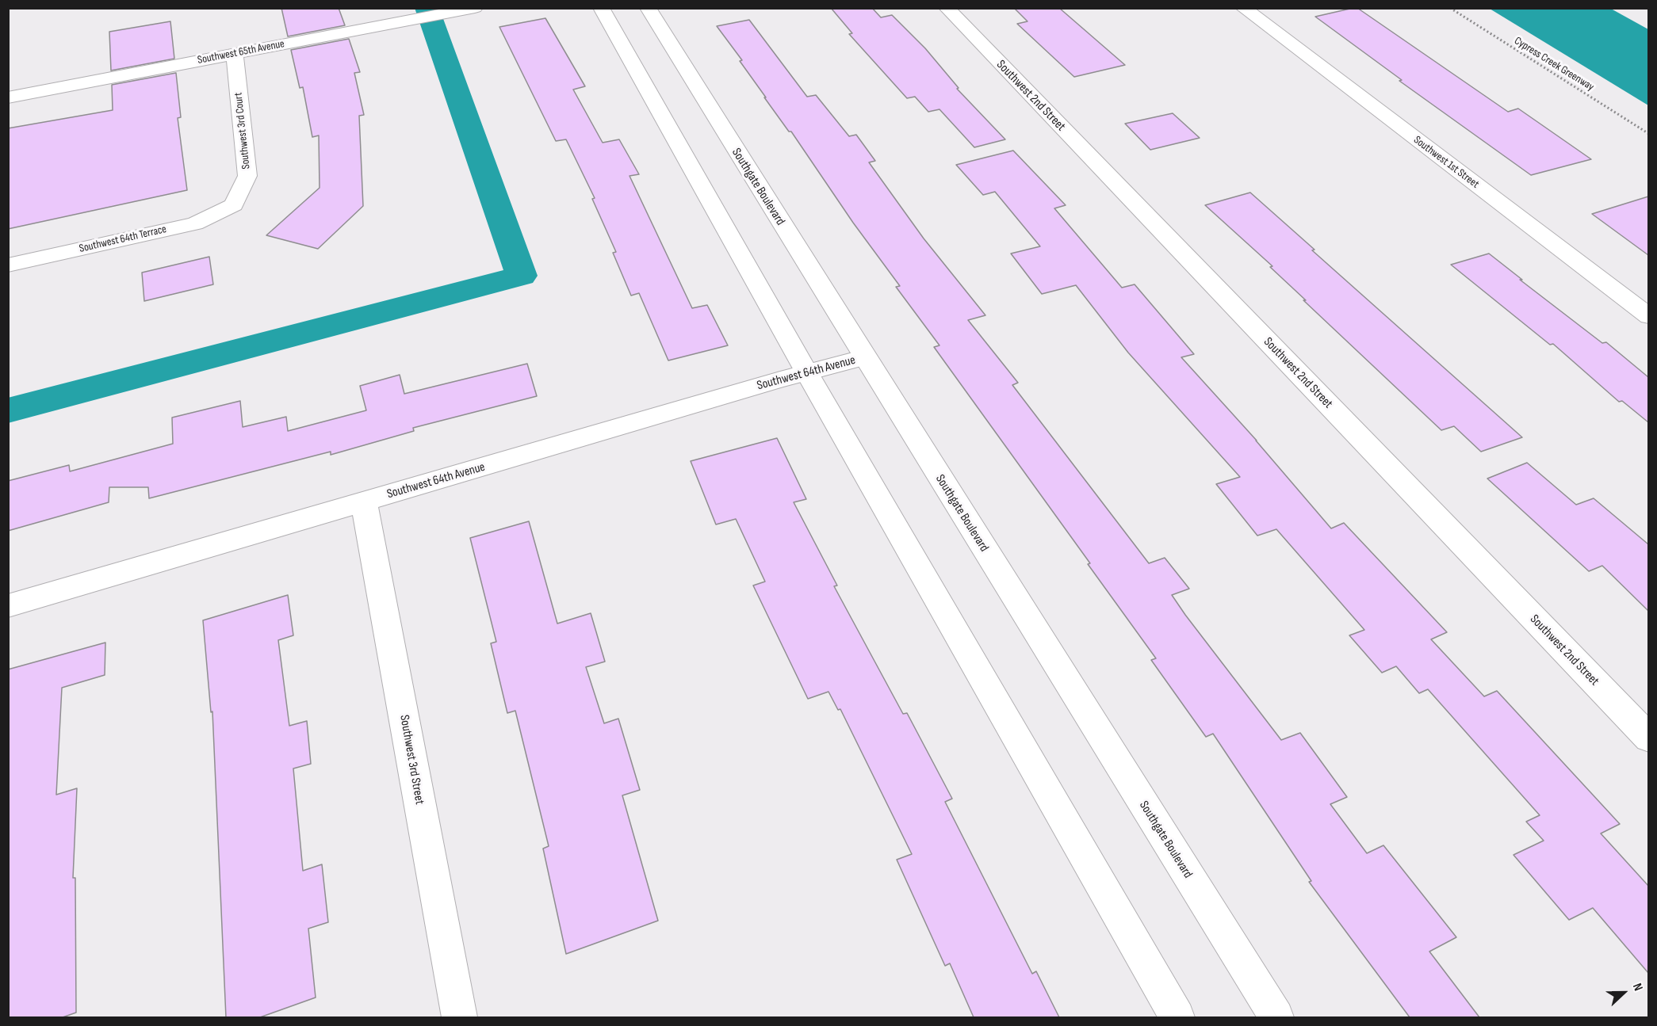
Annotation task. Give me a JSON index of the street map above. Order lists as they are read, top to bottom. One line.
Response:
{"streets":{"street":["Southwest 65th Avenue","Southwest 2nd Street","Southwest 3rd Court","Southwest 1st Street","Southgate Boulevard","Southwest 64th Terrace","Southwest 64th Avenue","Southwest 3rd Street"],"path":["Cypress Creek Greenway"]},"crossings":[["Southwest 65th Avenue","Southwest 3rd Court"],["Southwest 3rd Court","Southwest 64th Terrace"],["Southgate Boulevard","Southwest 64th Avenue"],["Southwest 64th Avenue","Southwest 3rd Street"]],"north":"right"}
